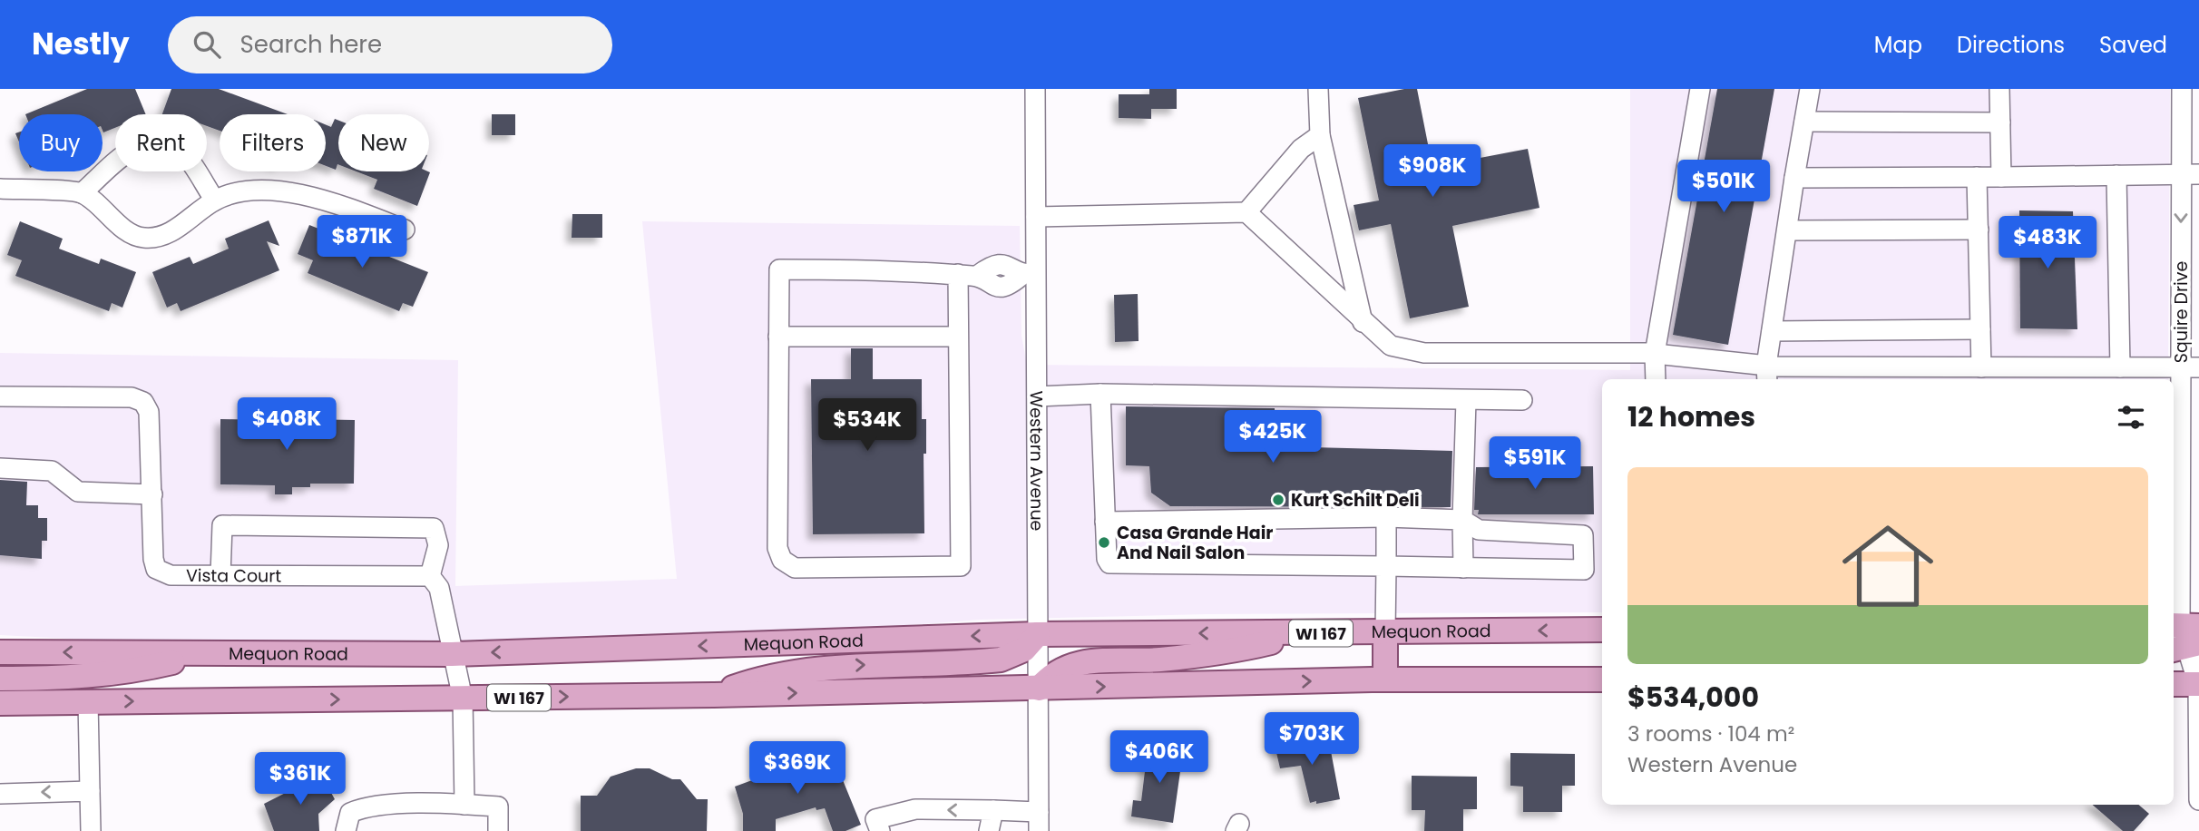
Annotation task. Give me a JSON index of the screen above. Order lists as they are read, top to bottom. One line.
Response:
{"streets":{"main road":["Mequon Road","WI 167"],"street":["Squire Drive","Western Avenue","Vista Court"]},"crossings":[["Western Avenue","Mequon Road"],["Western Avenue","WI 167"]],"places":["Kurt Schilt Deli","Casa Grande Hair And Nail Salon"],"page":{"header":"Nestly","search":"Search here","nav":["Map","Directions","Saved"],"chip":["Buy","Rent","Filters","New"],"price":["$908K","$501K","$871K","$483K","$408K","$534K","$425K","$591K","$703K","$406K","$369K","$361K"],"heading":"12 homes","list":[{"name":"$534,000","note":"3 rooms · 104 m² · Western Avenue"}]}}
